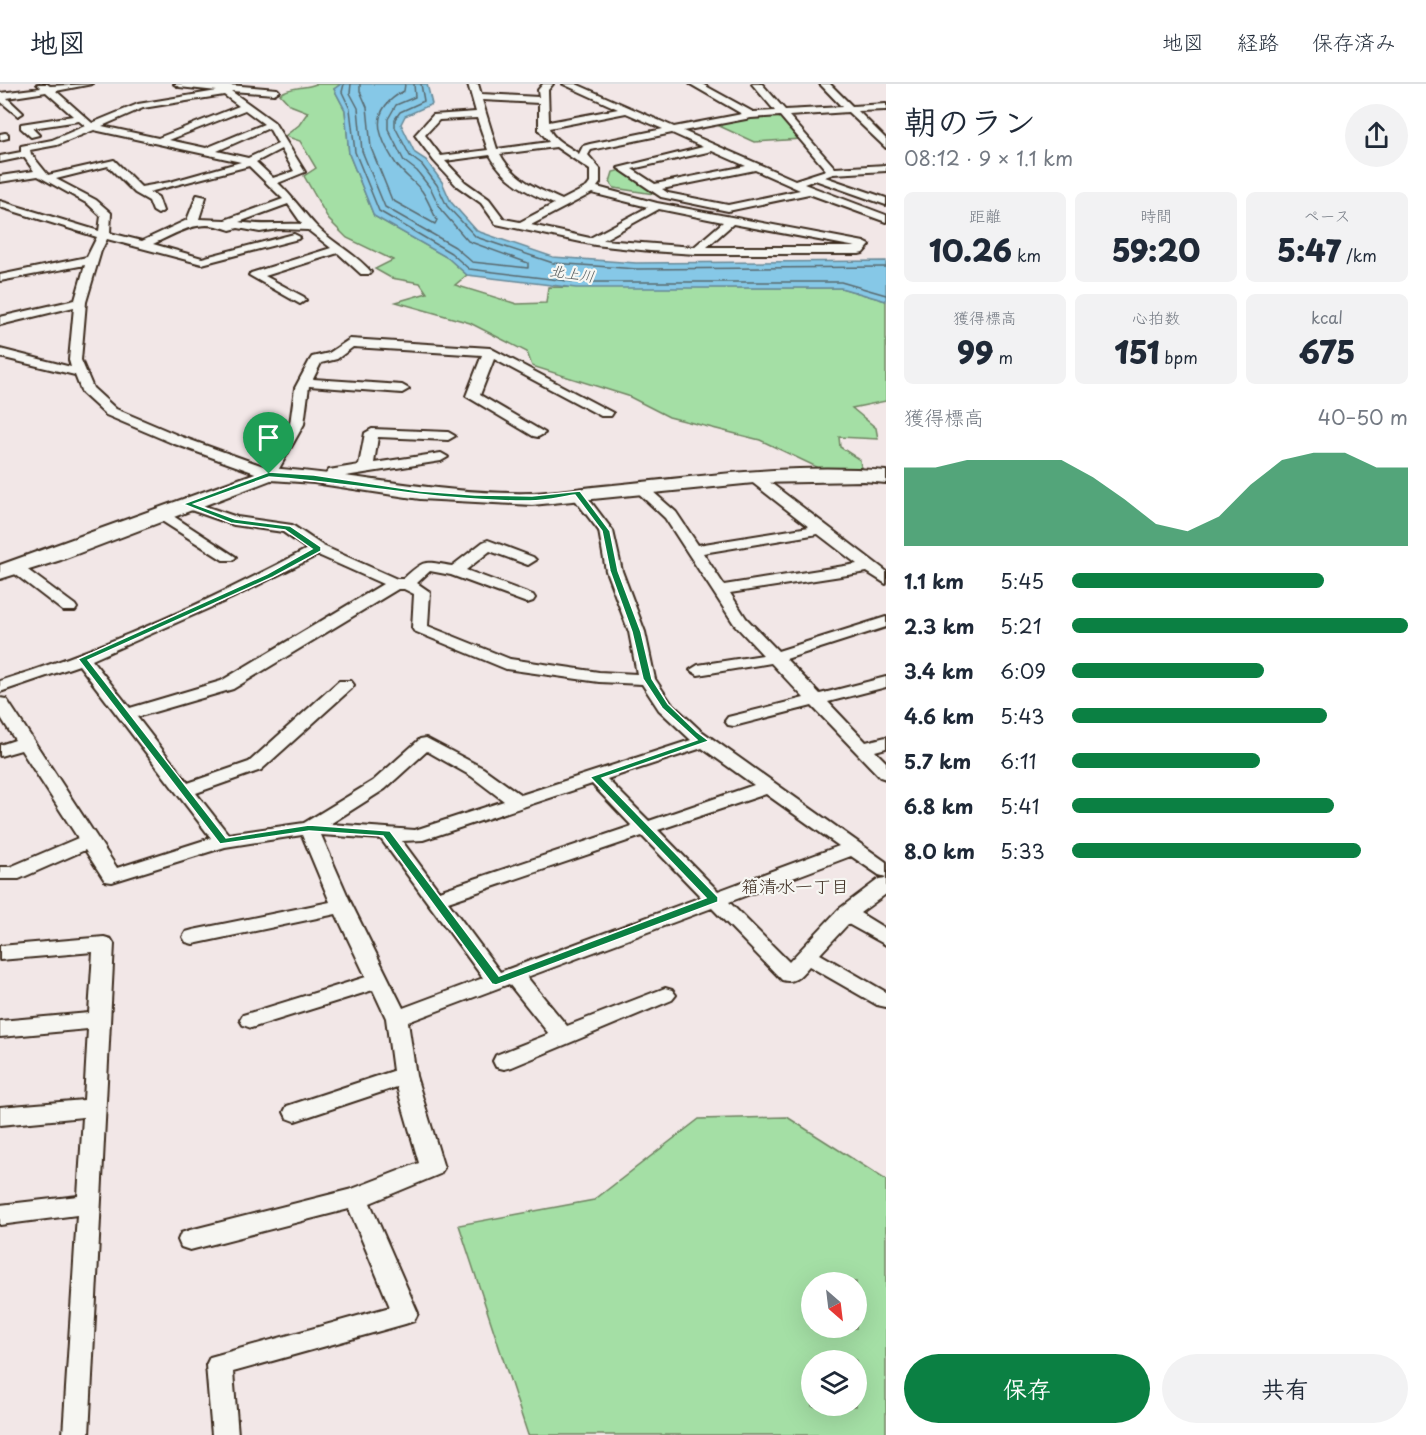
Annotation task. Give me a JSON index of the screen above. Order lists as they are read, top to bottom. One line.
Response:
{"districts":["箱清水一丁目"],"water":["北上川"],"north":"bottom right","page":{"header":"地図","nav":["地図","経路","保存済み"],"heading":["朝のラン","08:12 · 9 × 1.1 km"],"stats":[["距離","10.26 km"],["時間","59:20"],["ペース","5:47 /km"],["獲得標高","99 m"],["心拍数","151 bpm"],["kcal","675"]],"chart":["獲得標高","40–50 m"],"list":[{"name":"1.1 km","note":"5:45"},{"name":"2.3 km","note":"5:21"},{"name":"3.4 km","note":"6:09"},{"name":"4.6 km","note":"5:43"},{"name":"5.7 km","note":"6:11"},{"name":"6.8 km","note":"5:41"},{"name":"8.0 km","note":"5:33"}],"buttons":["保存","共有"]}}
